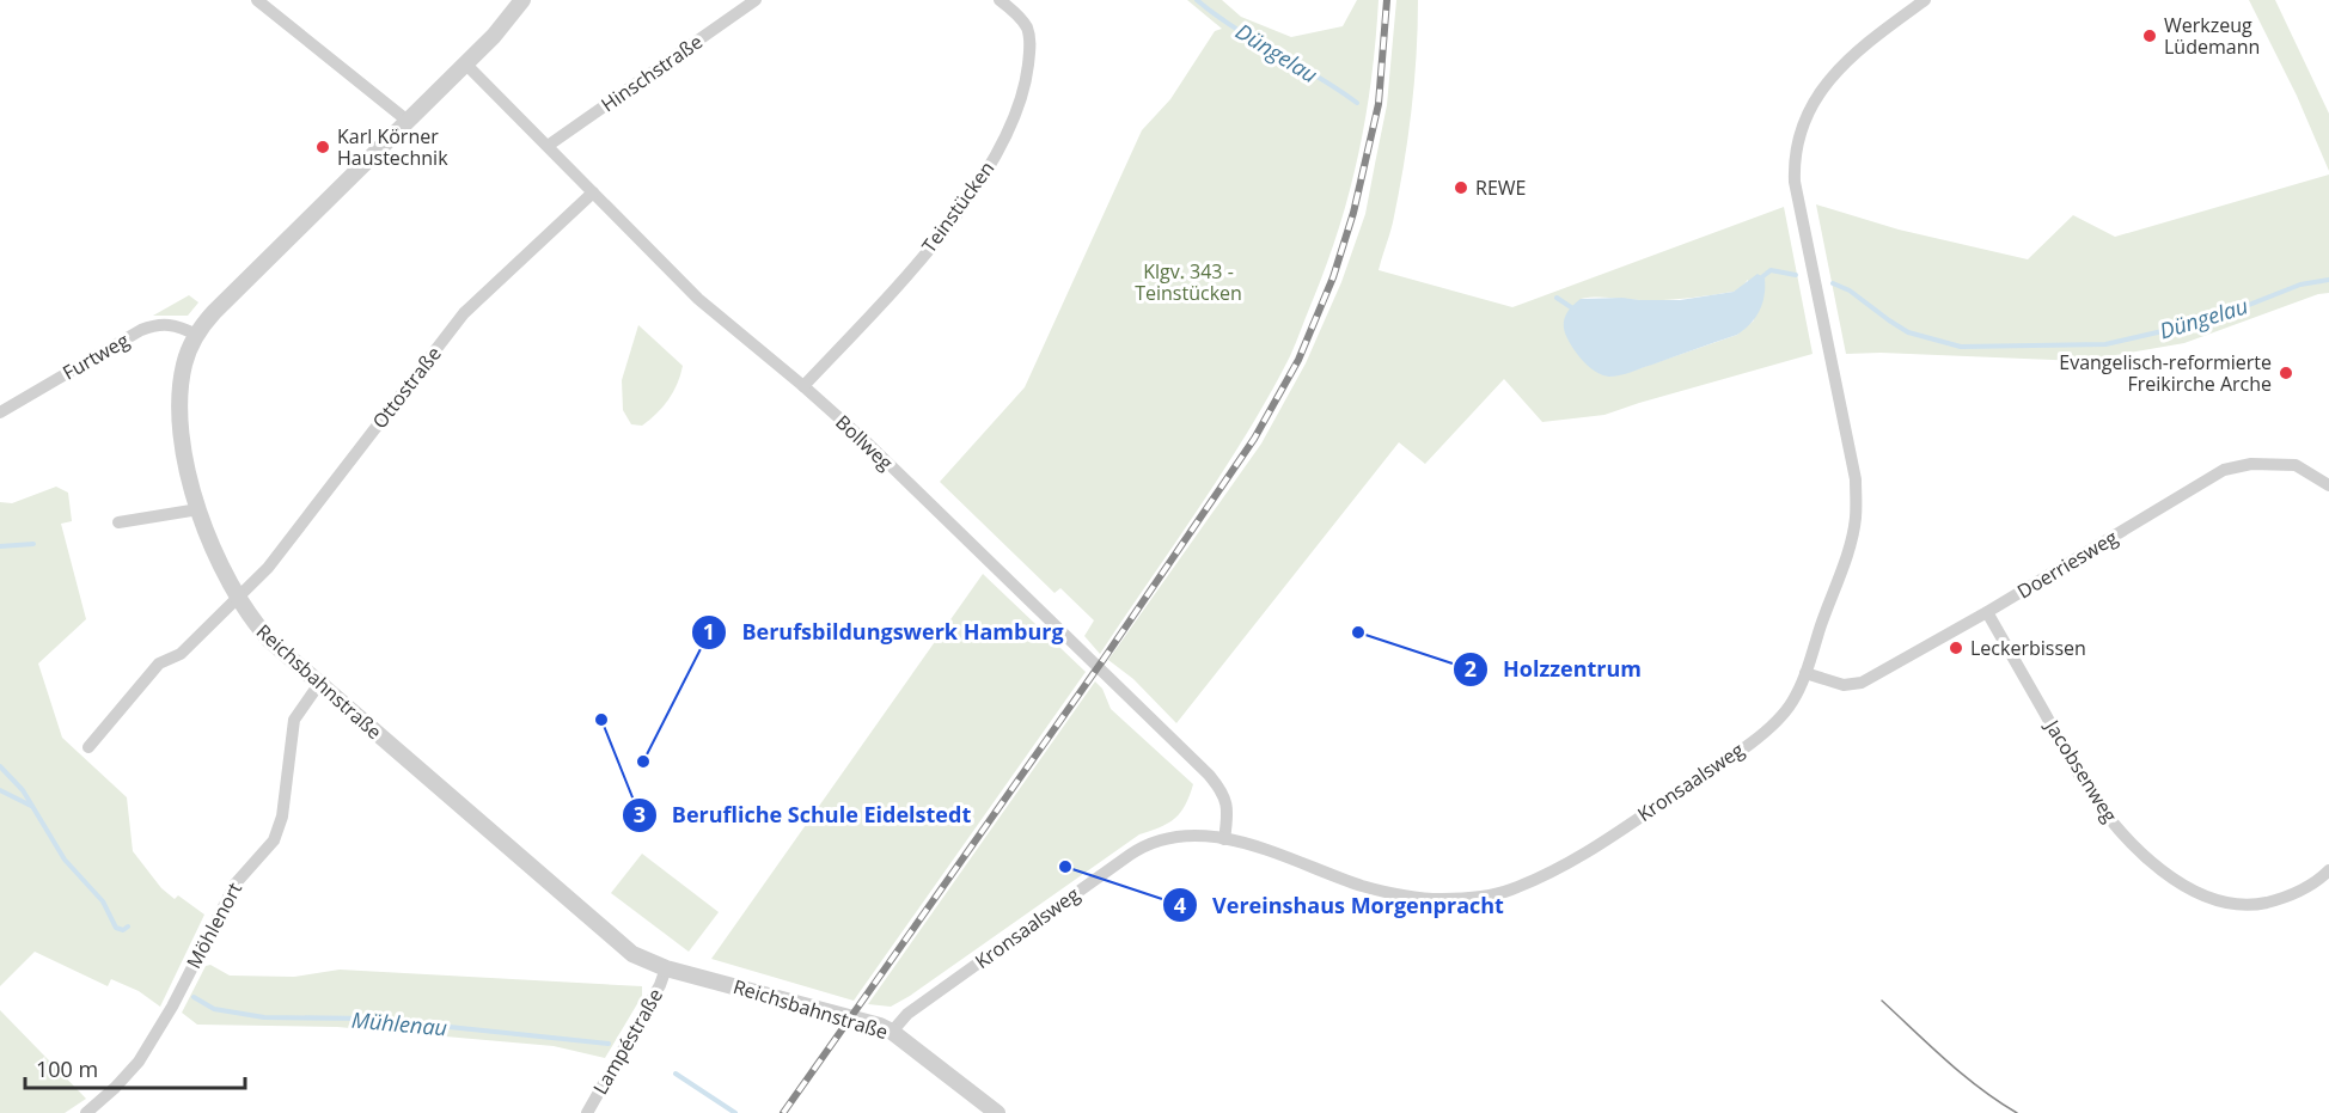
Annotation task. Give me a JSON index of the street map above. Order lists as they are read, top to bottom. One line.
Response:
{"streets":{"street":["Hinschstraße","Teinstücken","Furtweg","Ottostraße","Bollweg","Doerriesweg","Reichsbahnstraße","Jacobsenweg","Kronsaalsweg","Möhlenort","Lampéstraße"]},"crossings":[["Hinschstraße","Bollweg"],["Teinstücken","Bollweg"],["Furtweg","Reichsbahnstraße"],["Ottostraße","Bollweg"],["Ottostraße","Reichsbahnstraße"],["Bollweg","Reichsbahnstraße"],["Bollweg","Kronsaalsweg"],["Doerriesweg","Jacobsenweg"],["Doerriesweg","Kronsaalsweg"],["Reichsbahnstraße","Kronsaalsweg"],["Reichsbahnstraße","Möhlenort"],["Reichsbahnstraße","Lampéstraße"]],"water":["Düngelau","Mühlenau"],"parks":["Klgv. 343 - Teinstücken"],"places":["Werkzeug Lüdemann","Karl Körner Haustechnik","REWE","Evangelisch-reformierte Freikirche Arche","Holzzentrum","Leckerbissen","Berufliche Schule Eidelstedt","Berufsbildungswerk Hamburg","Vereinshaus Morgenpracht"],"scale_bar":"100 m"}
